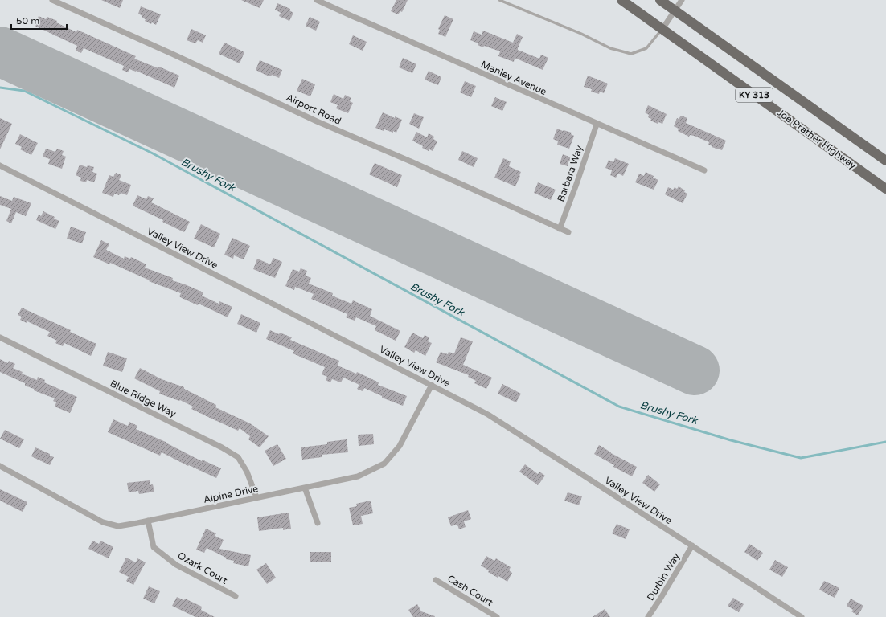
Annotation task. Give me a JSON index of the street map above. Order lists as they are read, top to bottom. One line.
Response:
{"streets":{"highway":["KY 313","Joe Prather Highway"],"street":["Manley Avenue","Airport Road","Barbara Way","Valley View Drive","Blue Ridge Way","Alpine Drive","Ozark Court","Durbin Way","Cash Court"]},"crossings":[["Manley Avenue","Barbara Way"],["Airport Road","Barbara Way"],["Valley View Drive","Alpine Drive"],["Valley View Drive","Durbin Way"],["Blue Ridge Way","Alpine Drive"],["Alpine Drive","Ozark Court"]],"water":["Brushy Fork"],"scale_bar":"50 m"}
